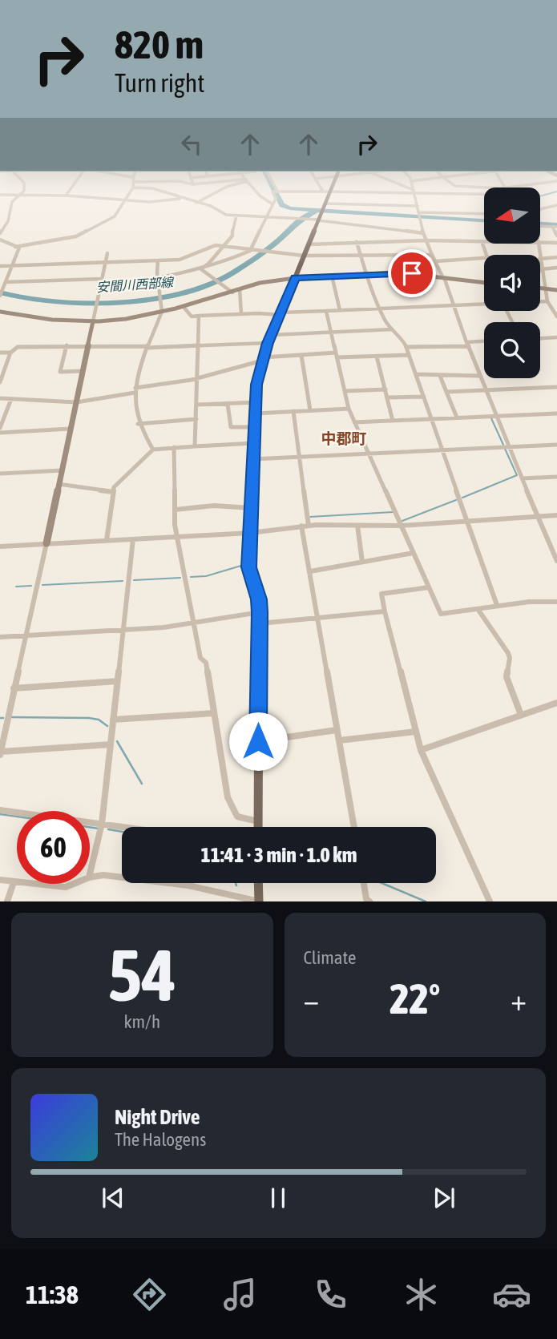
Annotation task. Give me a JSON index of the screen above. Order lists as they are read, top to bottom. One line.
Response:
{"districts":["中郡町"],"water":["安間川西部線"],"north":"left","page":{"turn":["820 m","Turn right"],"limit":"60","trip":"11:41 · 3 min · 1.0 km","tile":[["54","km/h"],"Climate"],"heat":["−","22°","+"],"song":["Night Drive","The Halogens"],"tabs":"11:38"}}
